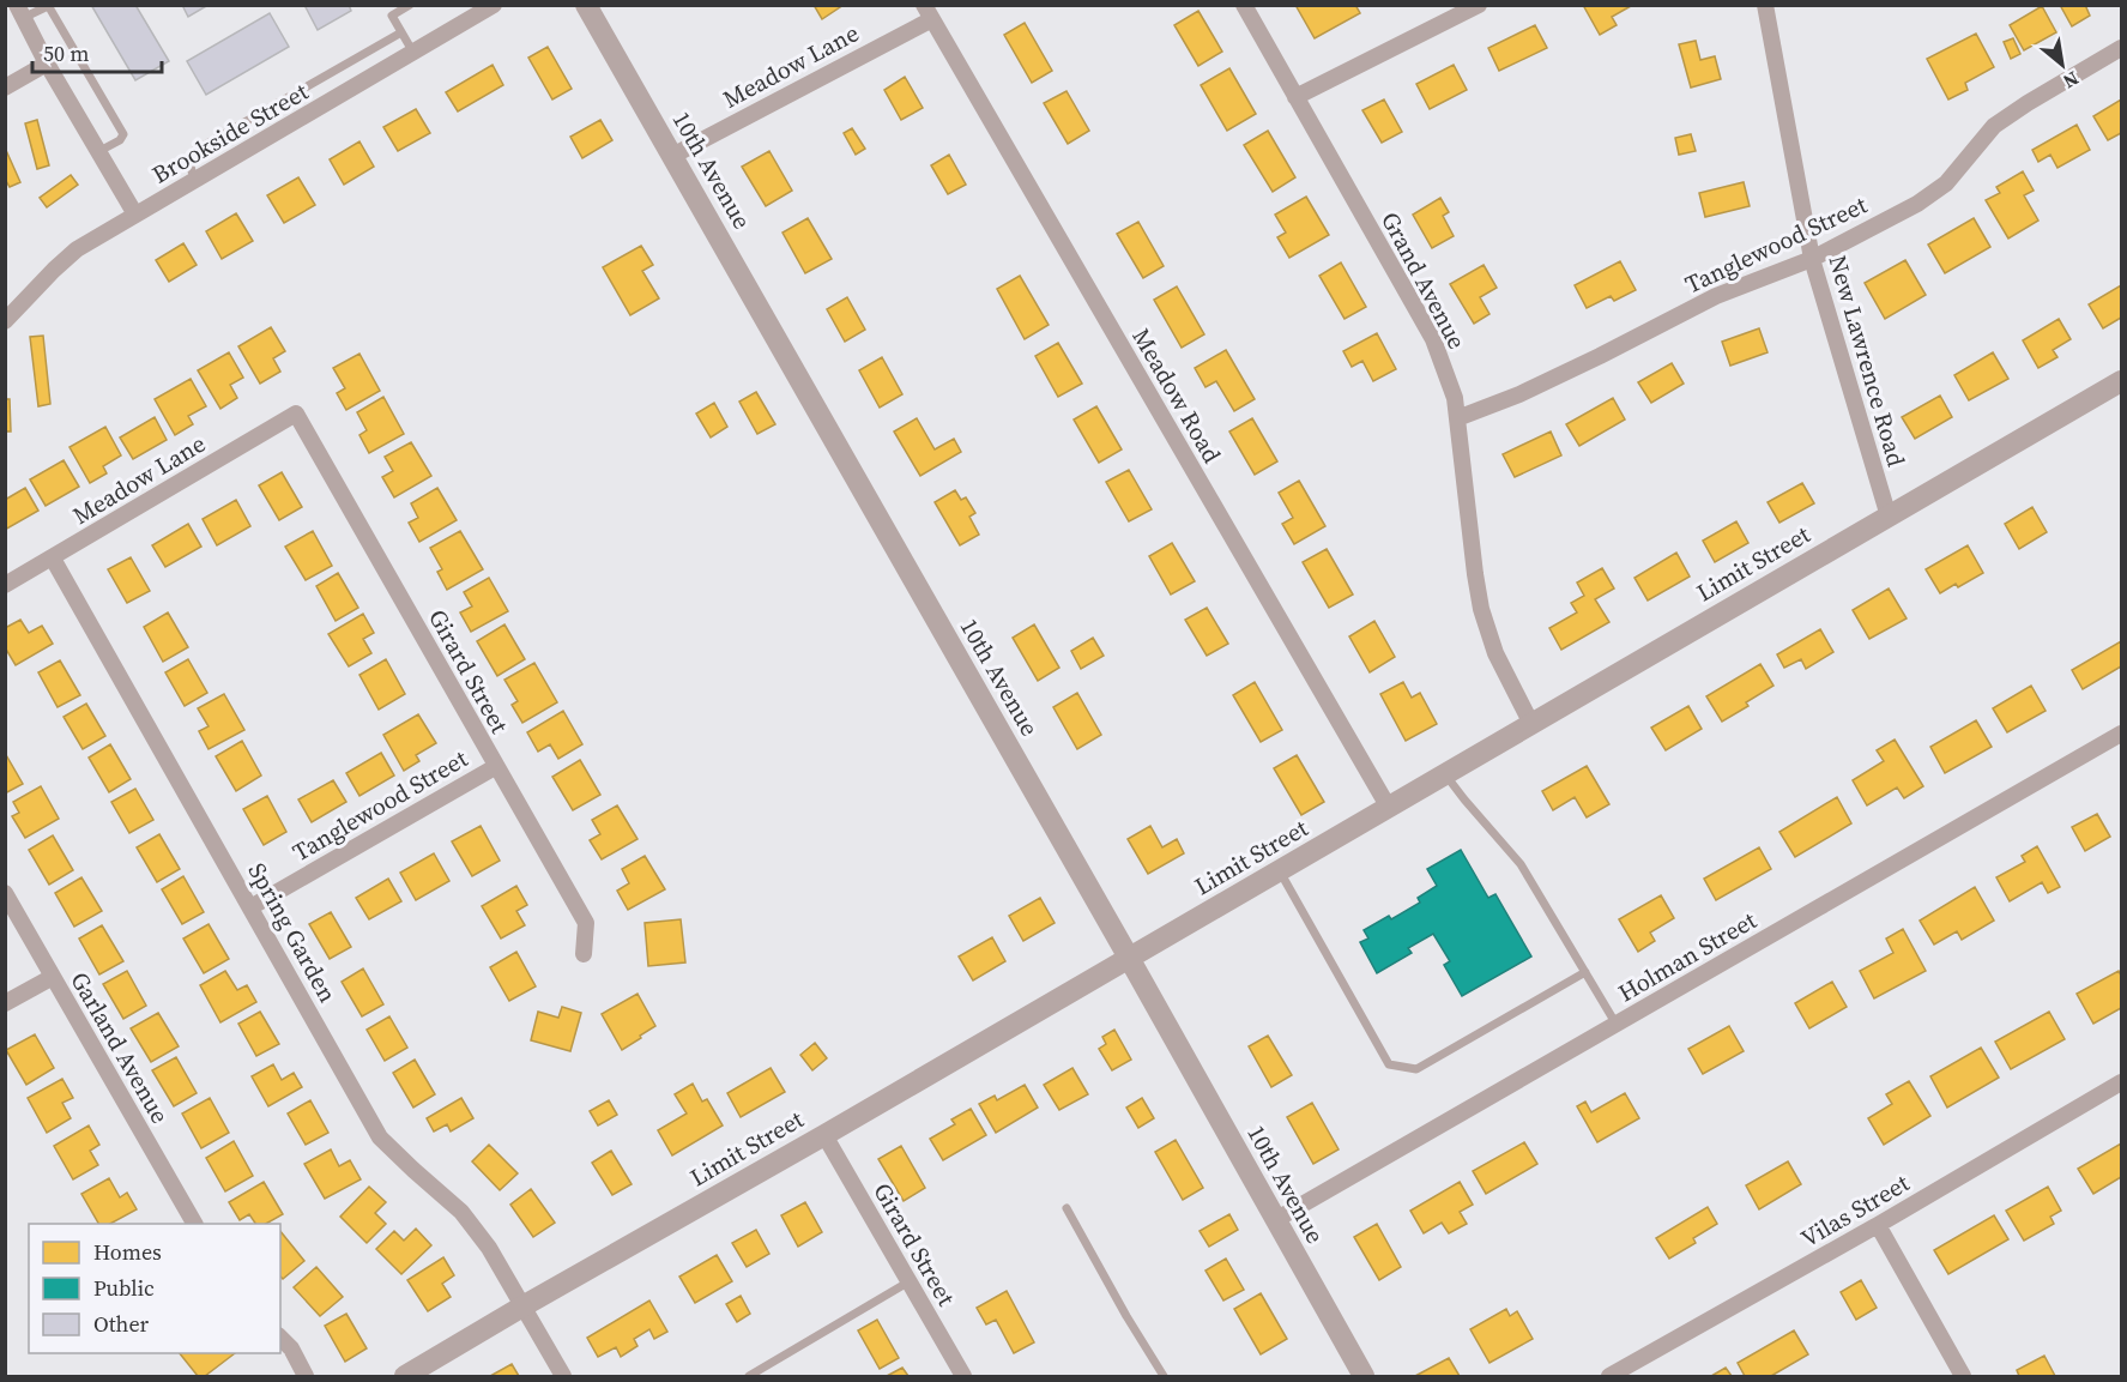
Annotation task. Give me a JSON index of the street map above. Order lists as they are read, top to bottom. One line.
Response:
{"streets":{"street":["Meadow Lane","Brookside Street","10th Avenue","Tanglewood Street","Grand Avenue","New Lawrence Road","Meadow Road","Limit Street","Girard Street","Spring Garden","Holman Street","Garland Avenue","Vilas Street"]},"crossings":[["Meadow Lane","10th Avenue"],["Meadow Lane","Meadow Road"],["Meadow Lane","Girard Street"],["Meadow Lane","Spring Garden"],["10th Avenue","Limit Street"],["10th Avenue","Holman Street"],["Tanglewood Street","Grand Avenue"],["Tanglewood Street","New Lawrence Road"],["Tanglewood Street","Girard Street"],["Tanglewood Street","Spring Garden"],["Grand Avenue","Limit Street"],["New Lawrence Road","Limit Street"],["Meadow Road","Limit Street"],["Limit Street","Girard Street"],["Limit Street","Spring Garden"]],"legend":["Homes","Public","Other"],"scale_bar":"50 m","north":"bottom right"}
